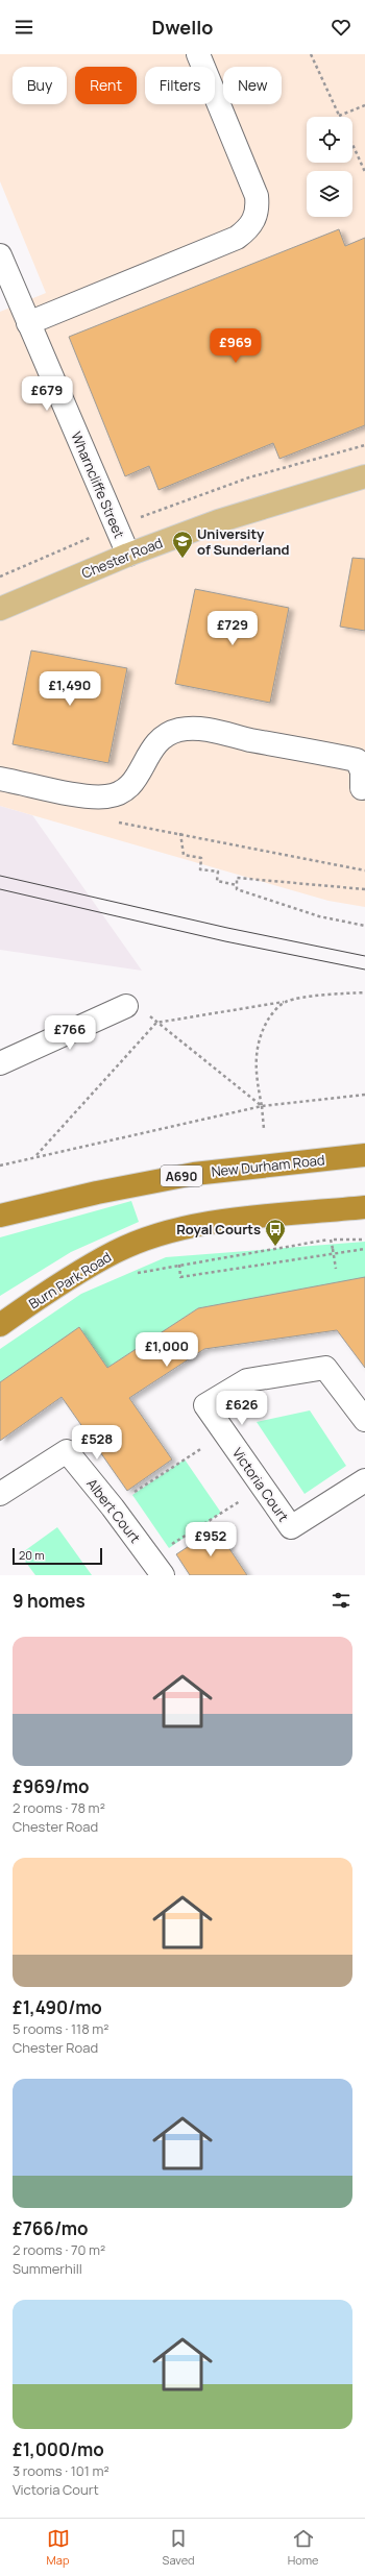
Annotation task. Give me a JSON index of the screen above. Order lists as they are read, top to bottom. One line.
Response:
{"streets":{"highway":["New Durham Road","A690","Burn Park Road"],"main road":["Chester Road"],"street":["Wharncliffe Street","Victoria Court","Albert Court"]},"crossings":[["Wharncliffe Street","Chester Road"]],"places":{"school or university":["University of Sunderland"],"bus stop":["Royal Courts"]},"scale_bar":"20 m","page":{"header":"Dwello","chip":["Buy","Rent","Filters","New"],"price":["£969","£679","£729","£1,490","£766","£1,000","£626","£528","£952"],"scale":"20 m","heading":"9 homes","list":[{"name":"£969/mo","note":"2 rooms · 78 m² · Chester Road"},{"name":"£1,490/mo","note":"5 rooms · 118 m² · Chester Road"},{"name":"£766/mo","note":"2 rooms · 70 m² · Summerhill"},{"name":"£1,000/mo","note":"3 rooms · 101 m² · Victoria Court"}],"tabs":["Map","Saved","Home"]}}
